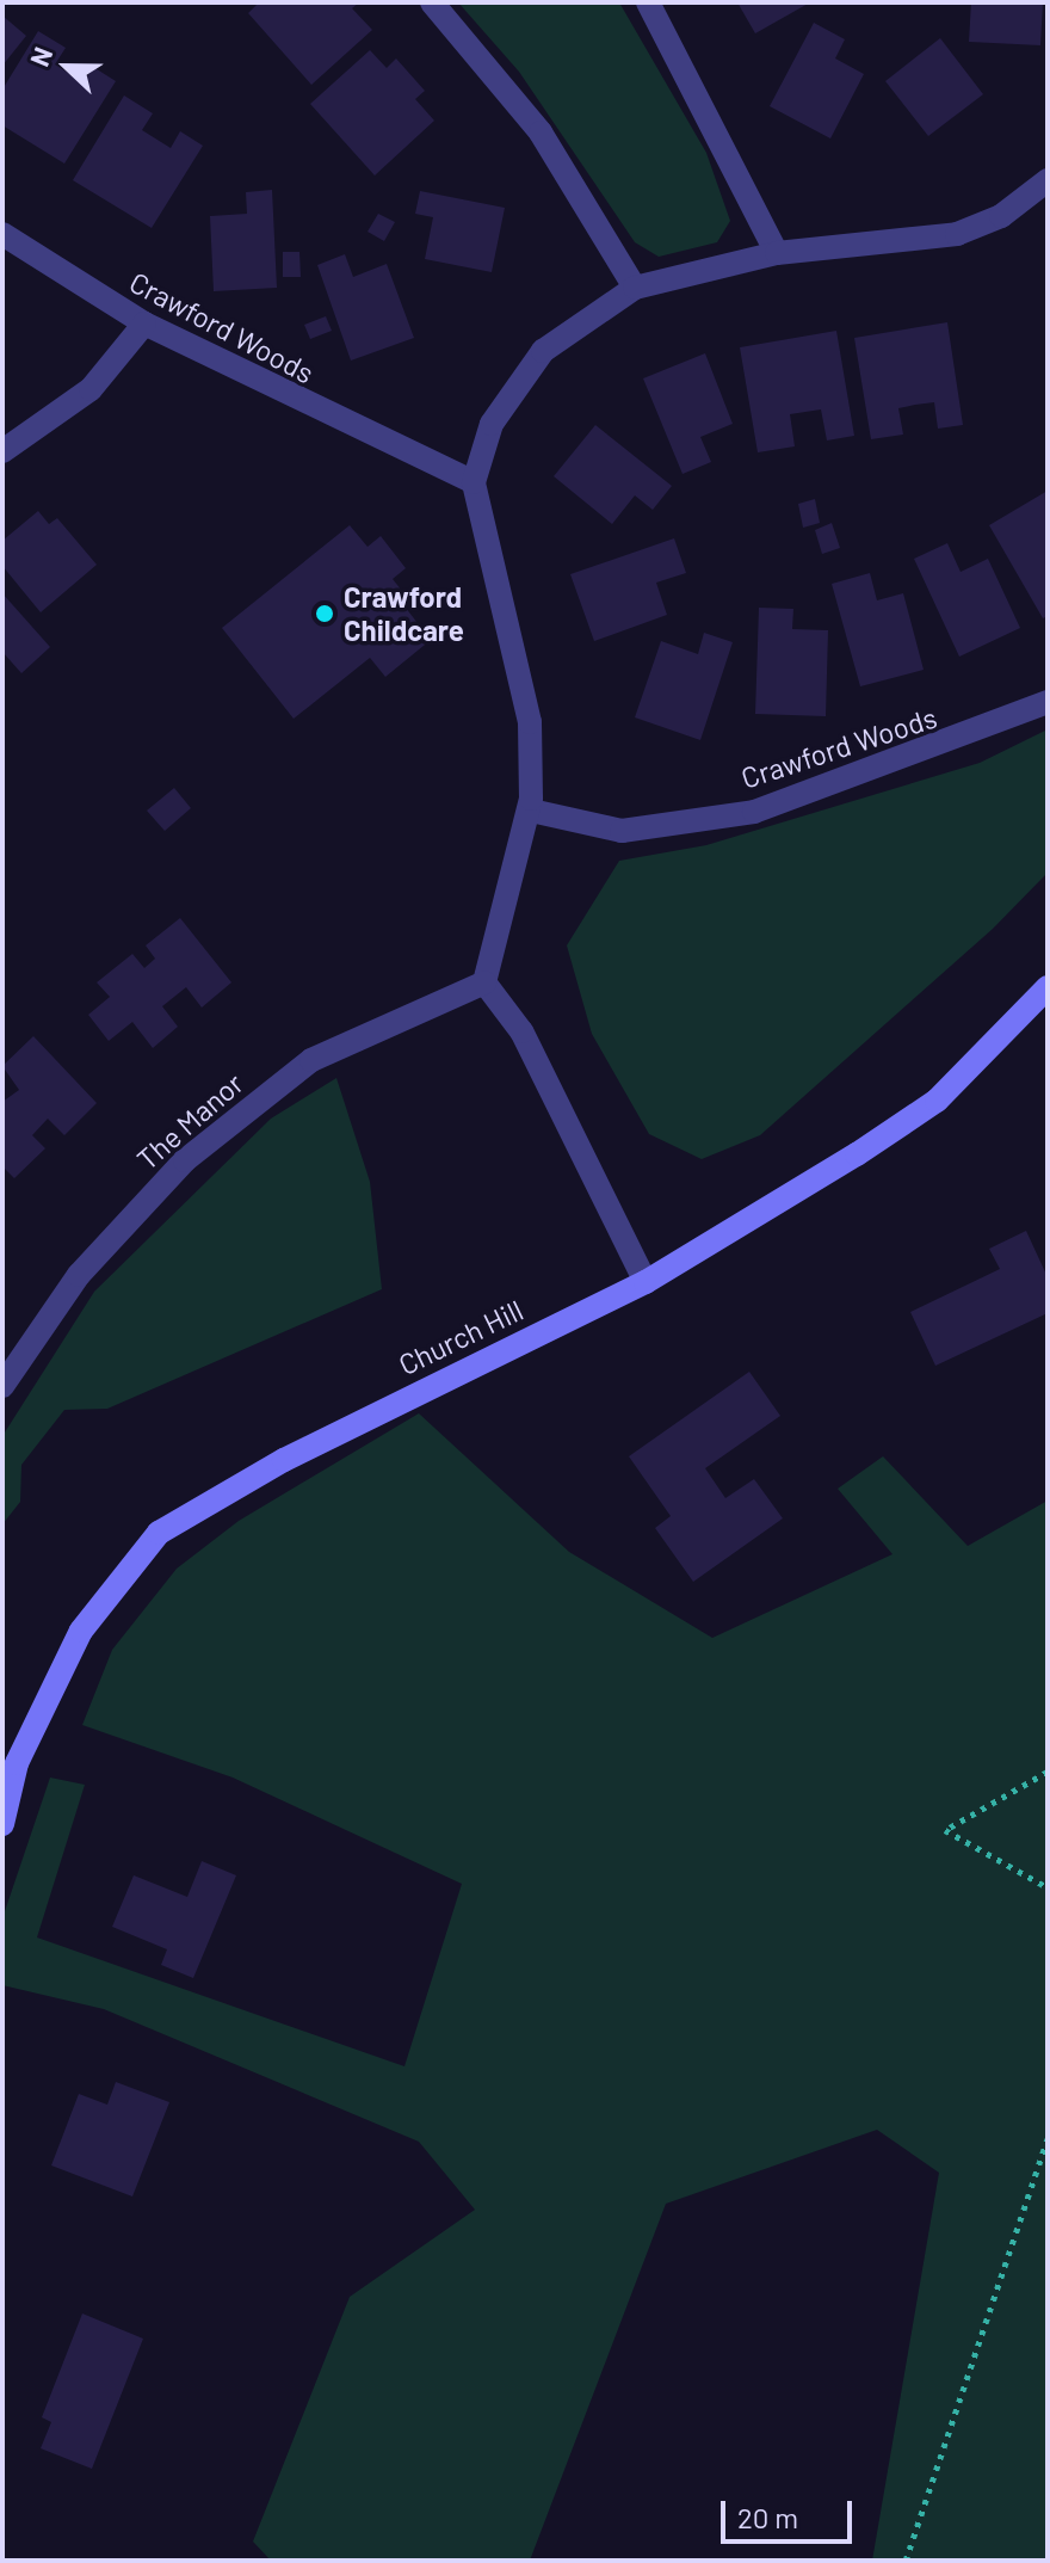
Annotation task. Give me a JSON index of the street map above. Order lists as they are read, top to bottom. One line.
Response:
{"streets":{"street":["Crawford Woods","The Manor","Church Hill"]},"places":["Crawford Childcare"],"scale_bar":"20 m","north":"left"}
